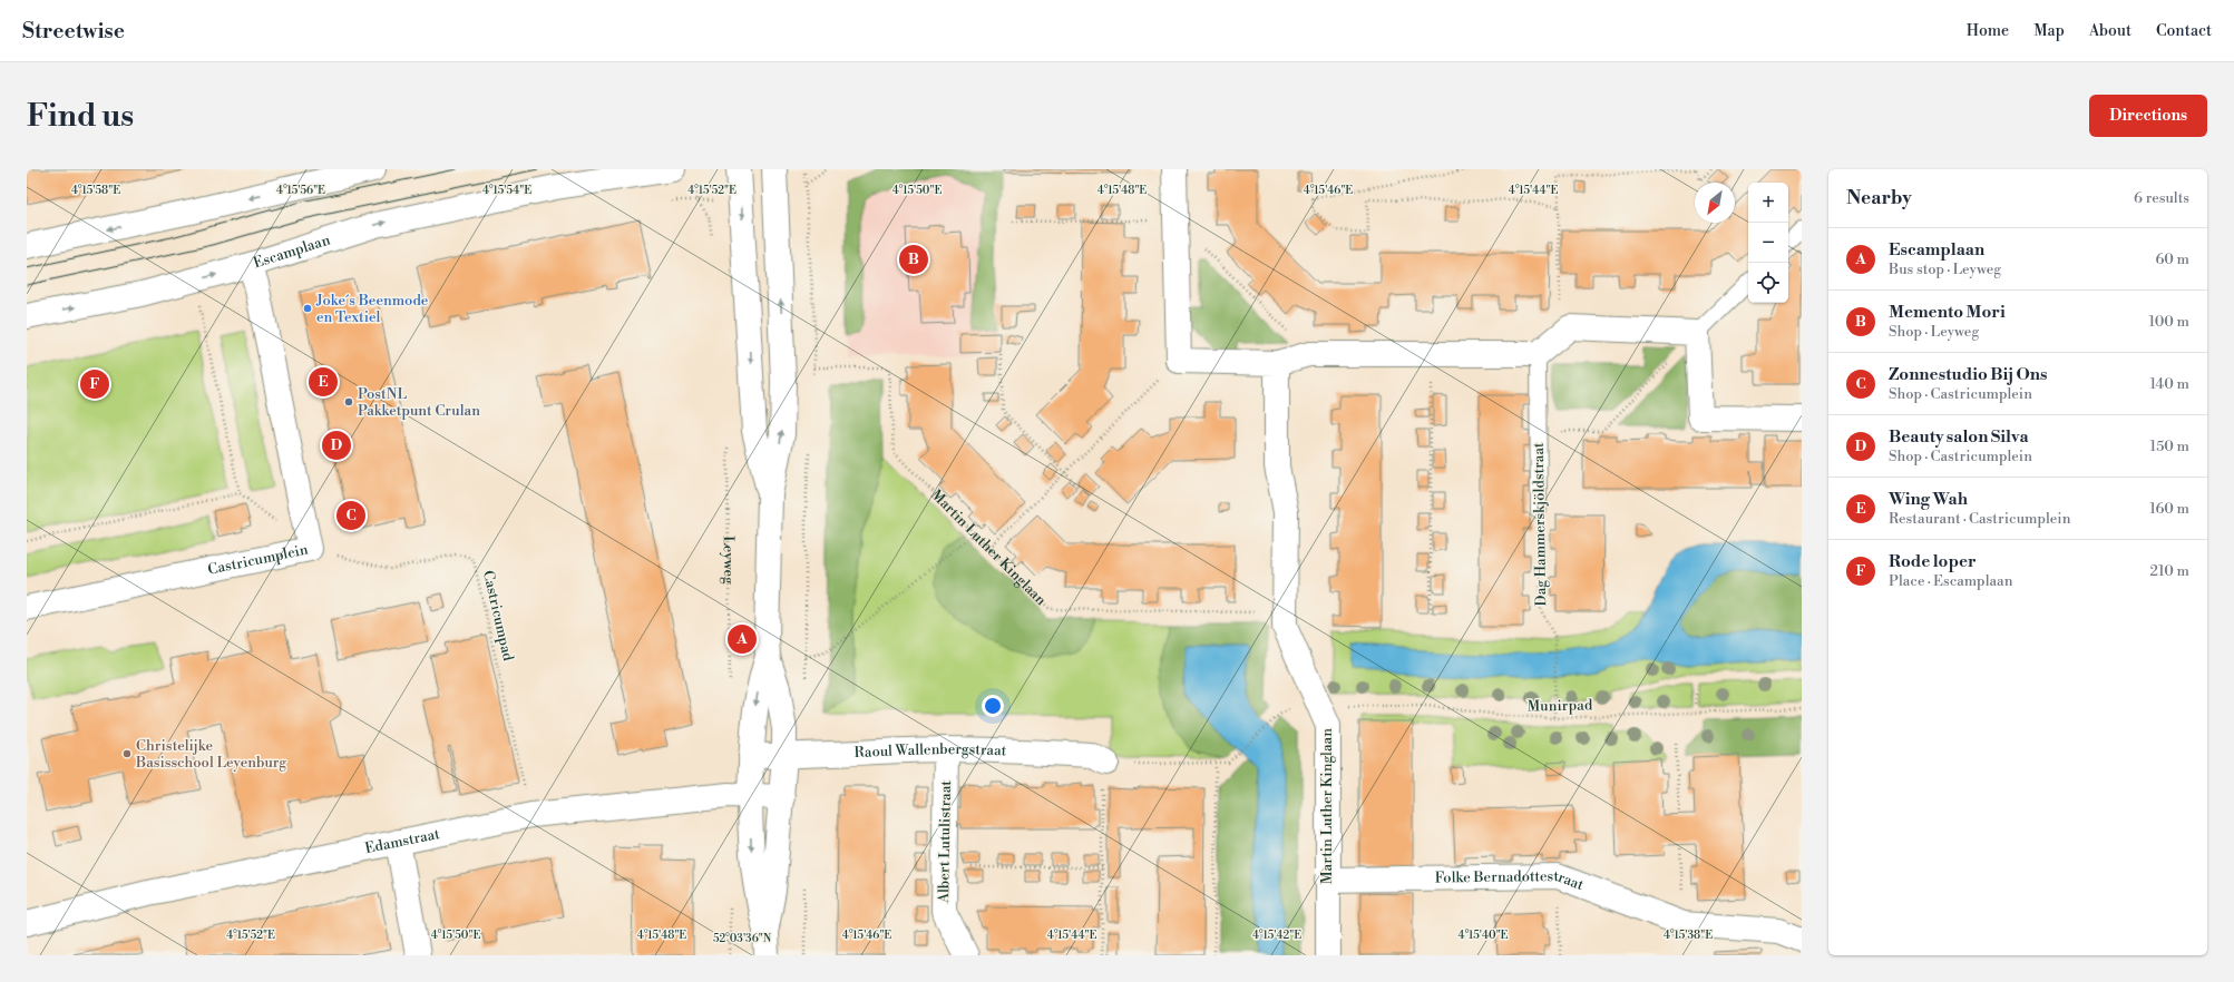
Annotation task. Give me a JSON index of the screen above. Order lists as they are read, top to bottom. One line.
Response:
{"streets":{"street":["Escamplaan","Martin Luther Kinglaan","Castricumplein","Raoul Wallenbergstraat","Edamstraat","Albert Lutulistraat","Folke Bernadottestraat"],"lane":["Dag Hammerskjöldstraat"],"path":["Leyweg","Castricumpad","Munirpad"]},"crossings":[["Escamplaan","Castricumplein"],["Dag Hammerskjöldstraat","Munirpad"],["Martin Luther Kinglaan","Munirpad"],["Martin Luther Kinglaan","Folke Bernadottestraat"],["Castricumplein","Castricumpad"],["Castricumpad","Edamstraat"],["Raoul Wallenbergstraat","Albert Lutulistraat"]],"places":["Joke´s Beenmode en Textiel","PostNL Pakketpunt Crulan","Christelijke Basisschool Leyenburg"],"north":"bottom left","page":{"header":"Streetwise","nav":["Home","Map","About","Contact"],"buttons":"Directions","title":"Find us","heading":["Nearby","6 results"],"map_buttons":["+","−"],"list":[{"mark":"A","name":"Escamplaan","note":"Bus stop · Leyweg","value":"60 m"},{"mark":"B","name":"Memento Mori","note":"Shop · Leyweg","value":"100 m"},{"mark":"C","name":"Zonnestudio Bij Ons","note":"Shop · Castricumplein","value":"140 m"},{"mark":"D","name":"Beauty salon Silva","note":"Shop · Castricumplein","value":"150 m"},{"mark":"E","name":"Wing Wah","note":"Restaurant · Castricumplein","value":"160 m"},{"mark":"F","name":"Rode loper","note":"Place · Escamplaan","value":"210 m"}],"pins":["B","E","F","D","C","A"]},"coordinates":["4°15'58\"E","4°15'56\"E","4°15'54\"E","4°15'52\"E","4°15'50\"E","4°15'48\"E","4°15'46\"E","4°15'44\"E","4°15'42\"E","4°15'40\"E","4°15'38\"E","52°03'36\"N"]}
